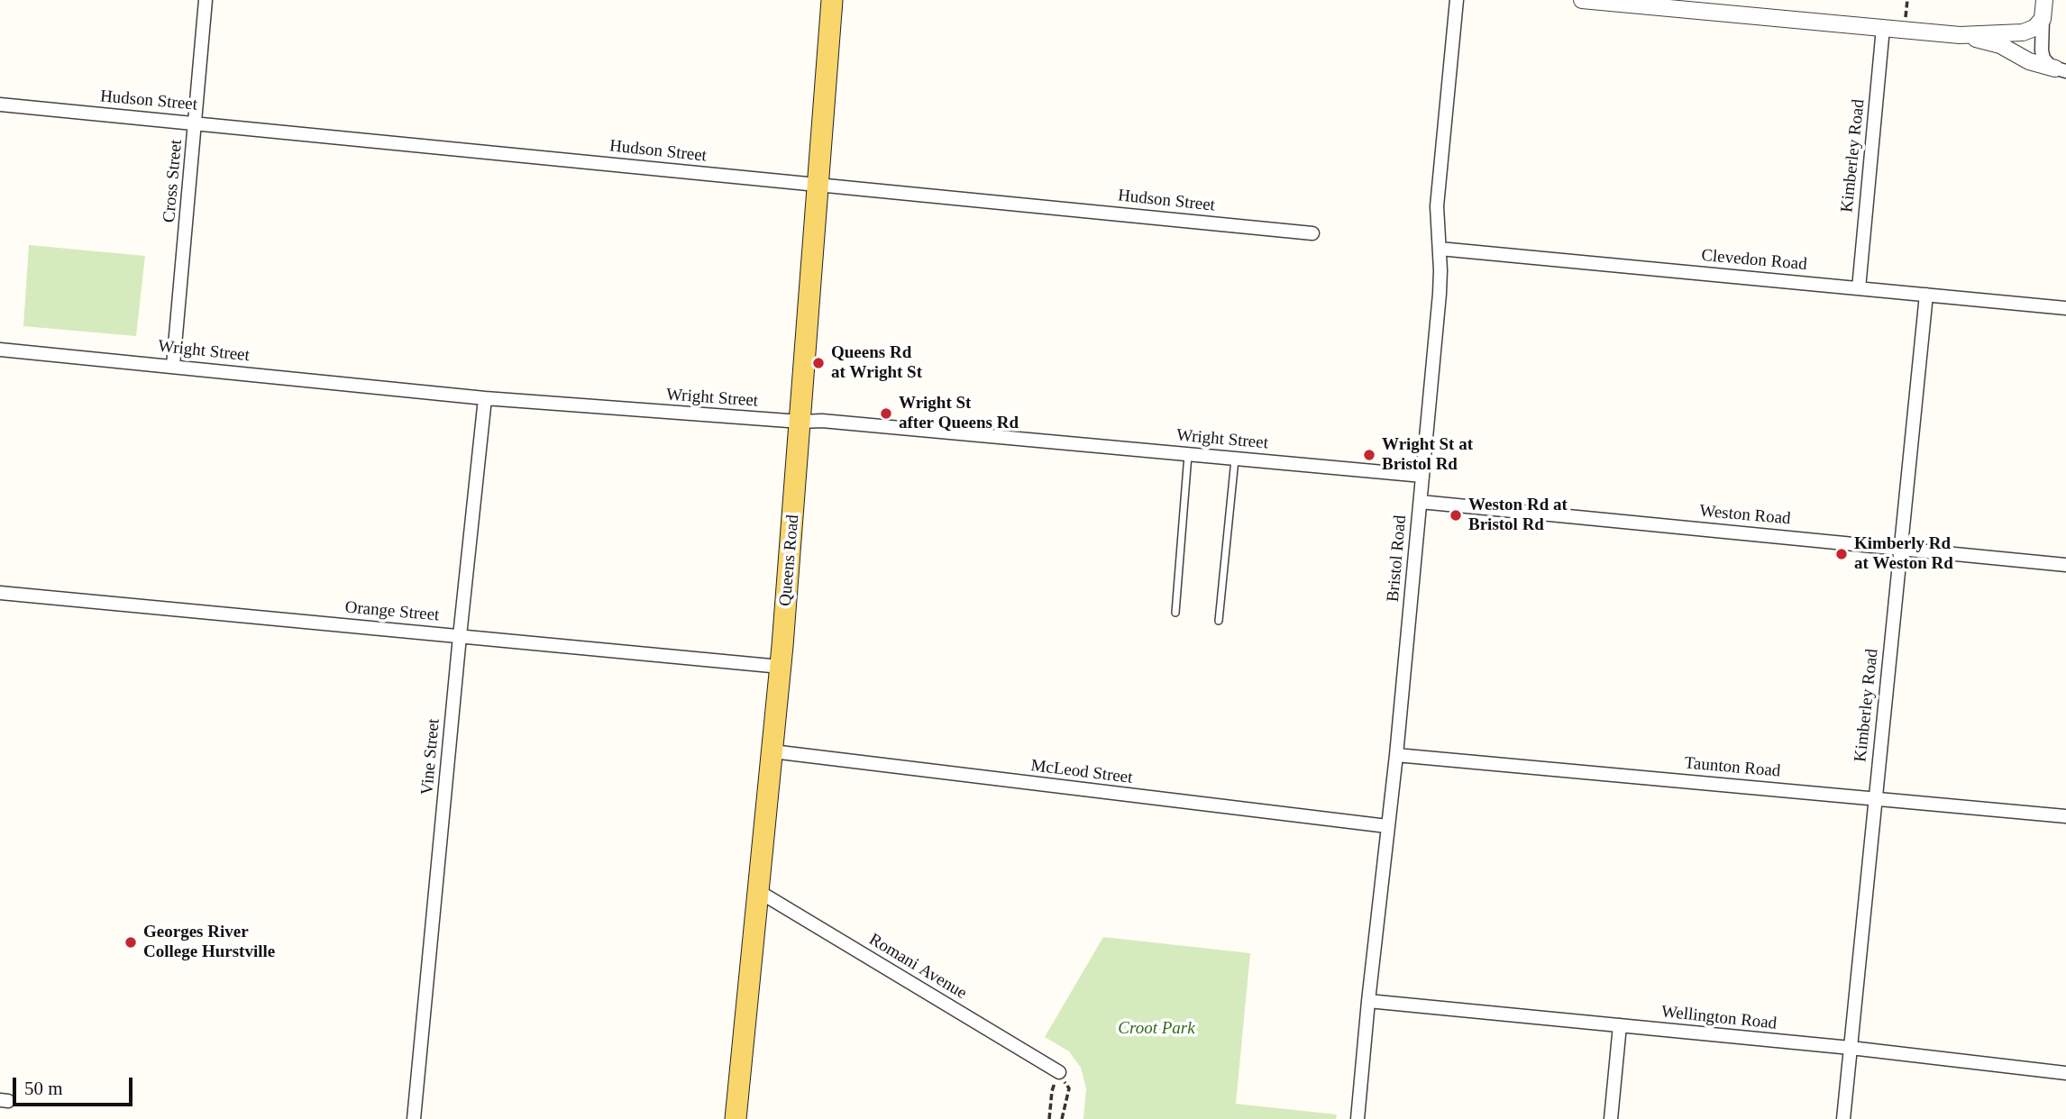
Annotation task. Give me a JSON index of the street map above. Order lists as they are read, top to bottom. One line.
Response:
{"streets":{"main road":["Queens Road"],"street":["Hudson Street","Kimberley Road","Cross Street","Clevedon Road","Wright Street","Weston Road","Bristol Road","Orange Street","Vine Street","Taunton Road","McLeod Street","Romani Avenue","Wellington Road"]},"crossings":[["Hudson Street","Cross Street"],["Hudson Street","Queens Road"],["Kimberley Road","Clevedon Road"],["Kimberley Road","Weston Road"],["Kimberley Road","Taunton Road"],["Kimberley Road","Wellington Road"],["Cross Street","Wright Street"],["Clevedon Road","Bristol Road"],["Wright Street","Bristol Road"],["Wright Street","Queens Road"],["Wright Street","Vine Street"],["Weston Road","Bristol Road"],["Bristol Road","Taunton Road"],["Bristol Road","McLeod Street"],["Bristol Road","Wellington Road"],["Queens Road","Orange Street"],["Queens Road","McLeod Street"],["Queens Road","Romani Avenue"],["Orange Street","Vine Street"]],"parks":["Croot Park"],"places":["Queens Rd at Wright St","Wright St after Queens Rd","Wright St at Bristol Rd","Weston Rd at Bristol Rd","Kimberly Rd at Weston Rd","Georges River College Hurstville"],"scale_bar":"50 m"}
